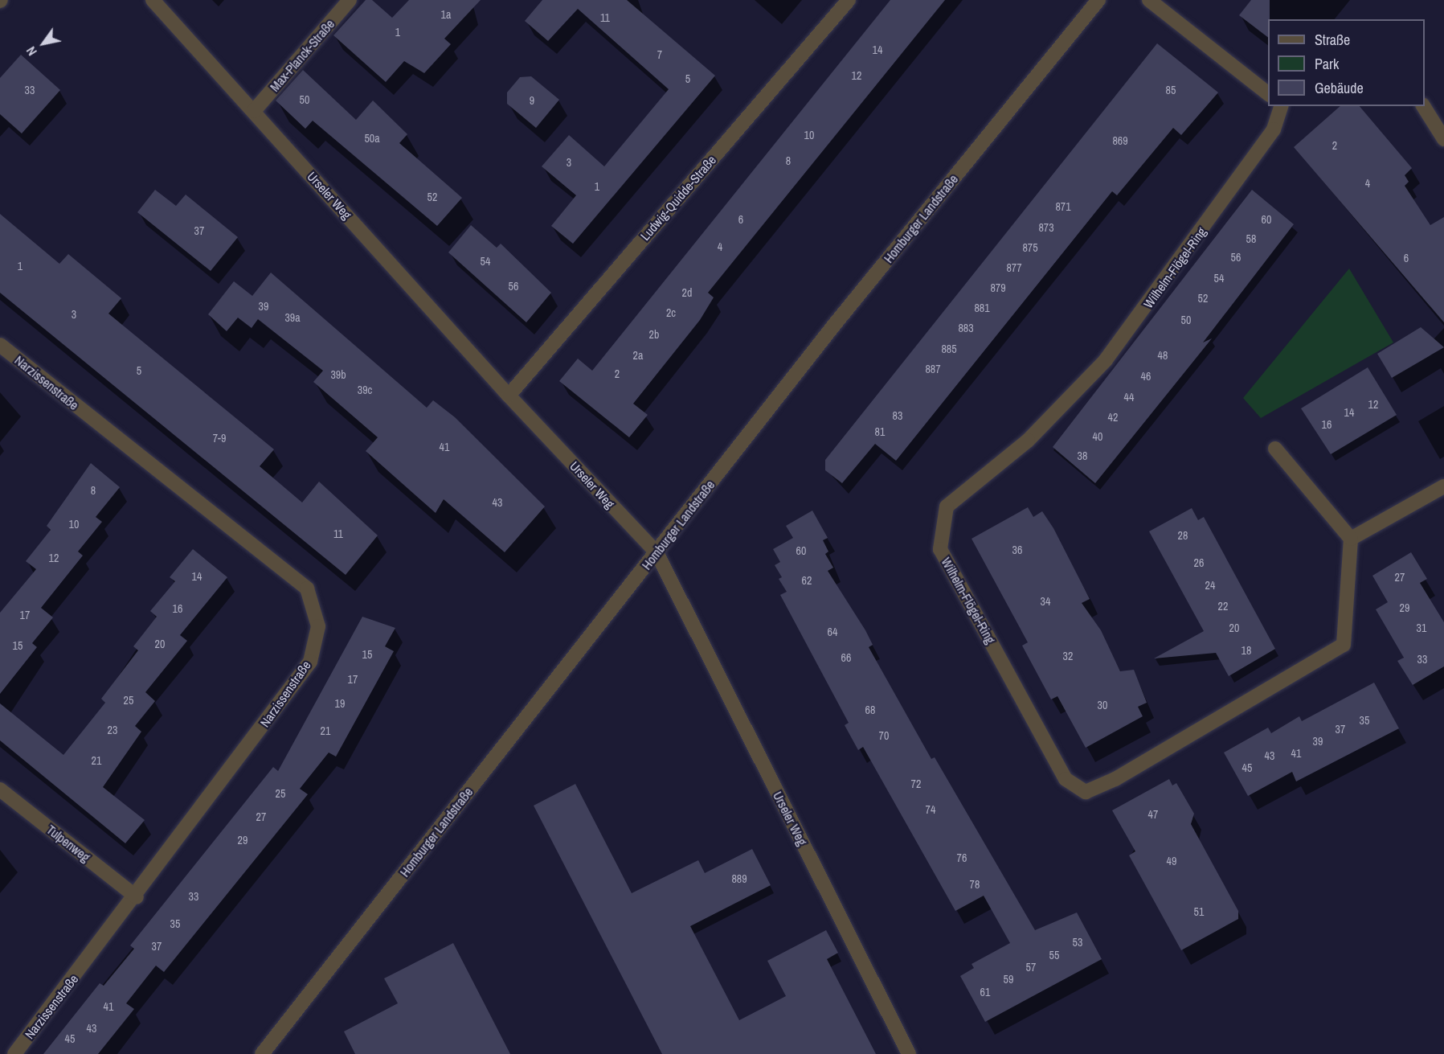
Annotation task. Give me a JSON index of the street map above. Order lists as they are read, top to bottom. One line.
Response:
{"streets":{"street":["Max-Planck-Straße","Urseler Weg","Ludwig-Quidde-Straße","Homburger Landstraße","Wilhelm-Flögel-Ring","Narzissenstraße","Tulpenweg"]},"crossings":[["Max-Planck-Straße","Urseler Weg"],["Urseler Weg","Ludwig-Quidde-Straße"],["Urseler Weg","Homburger Landstraße"],["Narzissenstraße","Tulpenweg"]],"house_numbers":["1a","11","1","14","7","12","5","33","85","50","9","10","50a","869","2","8","3","4","1","52","871","6","60","873","37","58","4","875","56","6","54","1","877","54","56","879","2d","52","39","881","2c","3","39a","50","883","2b","885","2a","48","887","5","2","39b","46","39c","44","12","14","83","42","16","81","40","7-9","41","38","8","43","10","11","28","36","60","12","26","14","27","62","24","34","22","29","16","17","20","31","64","20","15","18","15","32","66","33","17","25","19","30","68","35","37","23","21","70","39","41","43","21","45","72","25","74","47","27","29","76","49","889","78","33","51","35","53","37","55","57","59","61","41","43","45"],"legend":["Straße","Park","Gebäude"],"north":"bottom left"}
